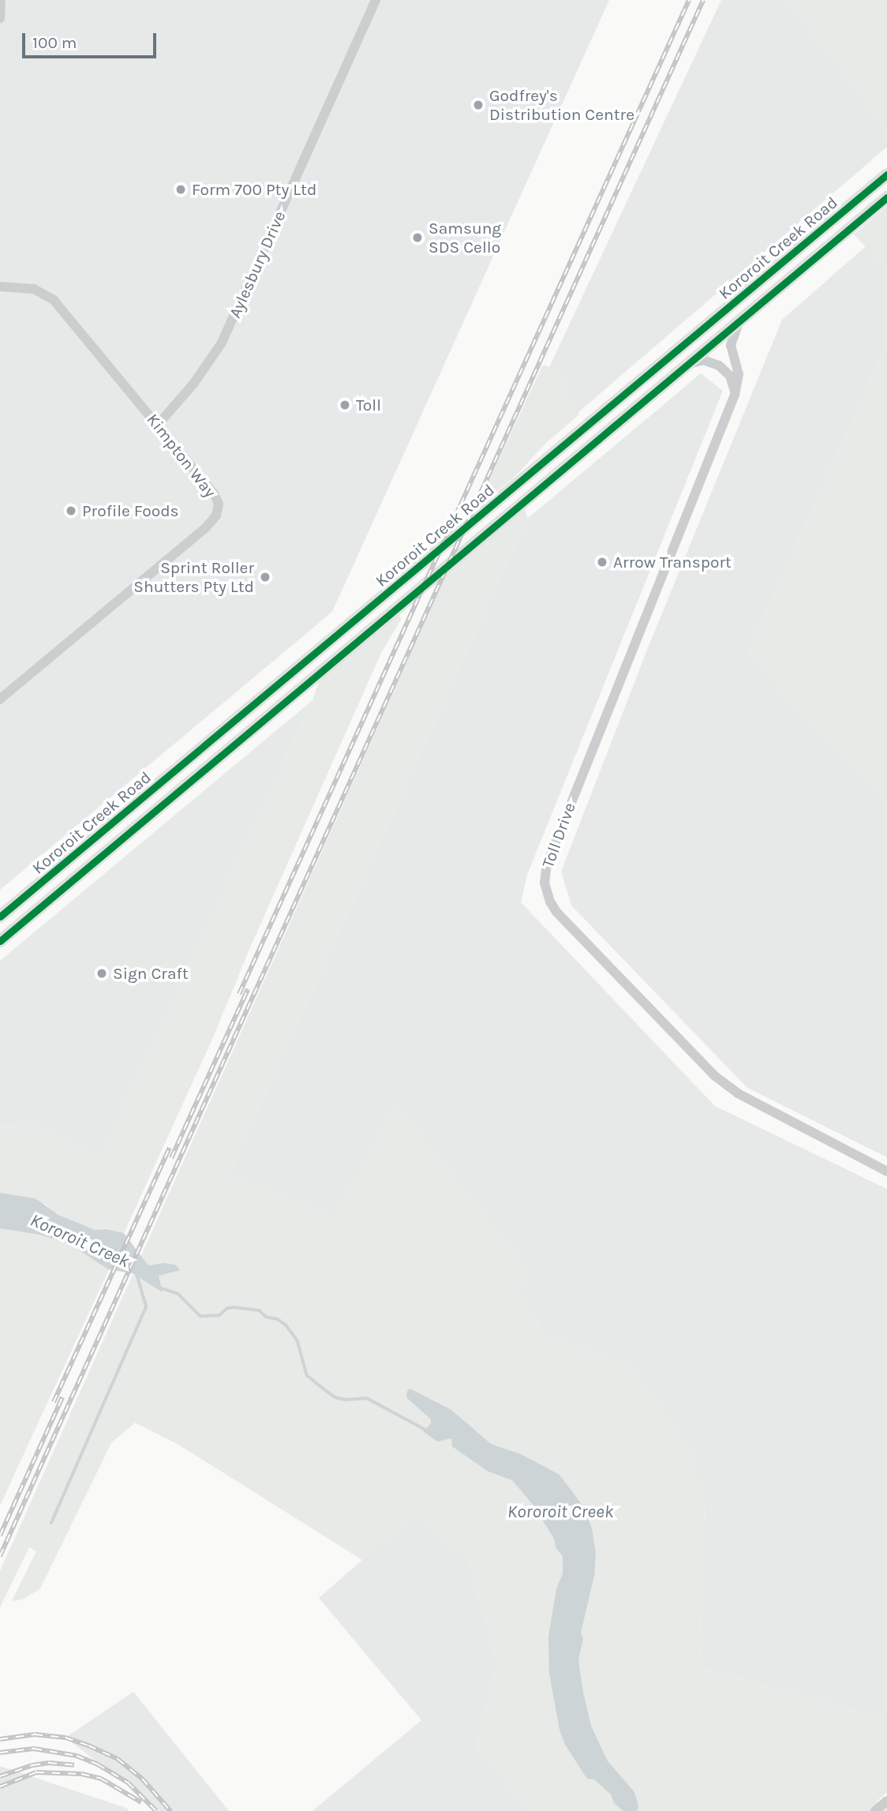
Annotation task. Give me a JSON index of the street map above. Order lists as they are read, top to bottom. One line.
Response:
{"streets":{"main road":["Kororoit Creek Road"],"street":["Aylesbury Drive","Kimpton Way","Toll Drive"]},"crossings":[["Kororoit Creek Road","Toll Drive"],["Aylesbury Drive","Kimpton Way"]],"water":["Kororoit Creek"],"places":["Godfrey's Distribution Centre","Form 700 Pty Ltd","Samsung SDS Cello","Toll","Profile Foods","Arrow Transport","Sprint Roller Shutters Pty Ltd","Sign Craft"],"scale_bar":"100 m"}
